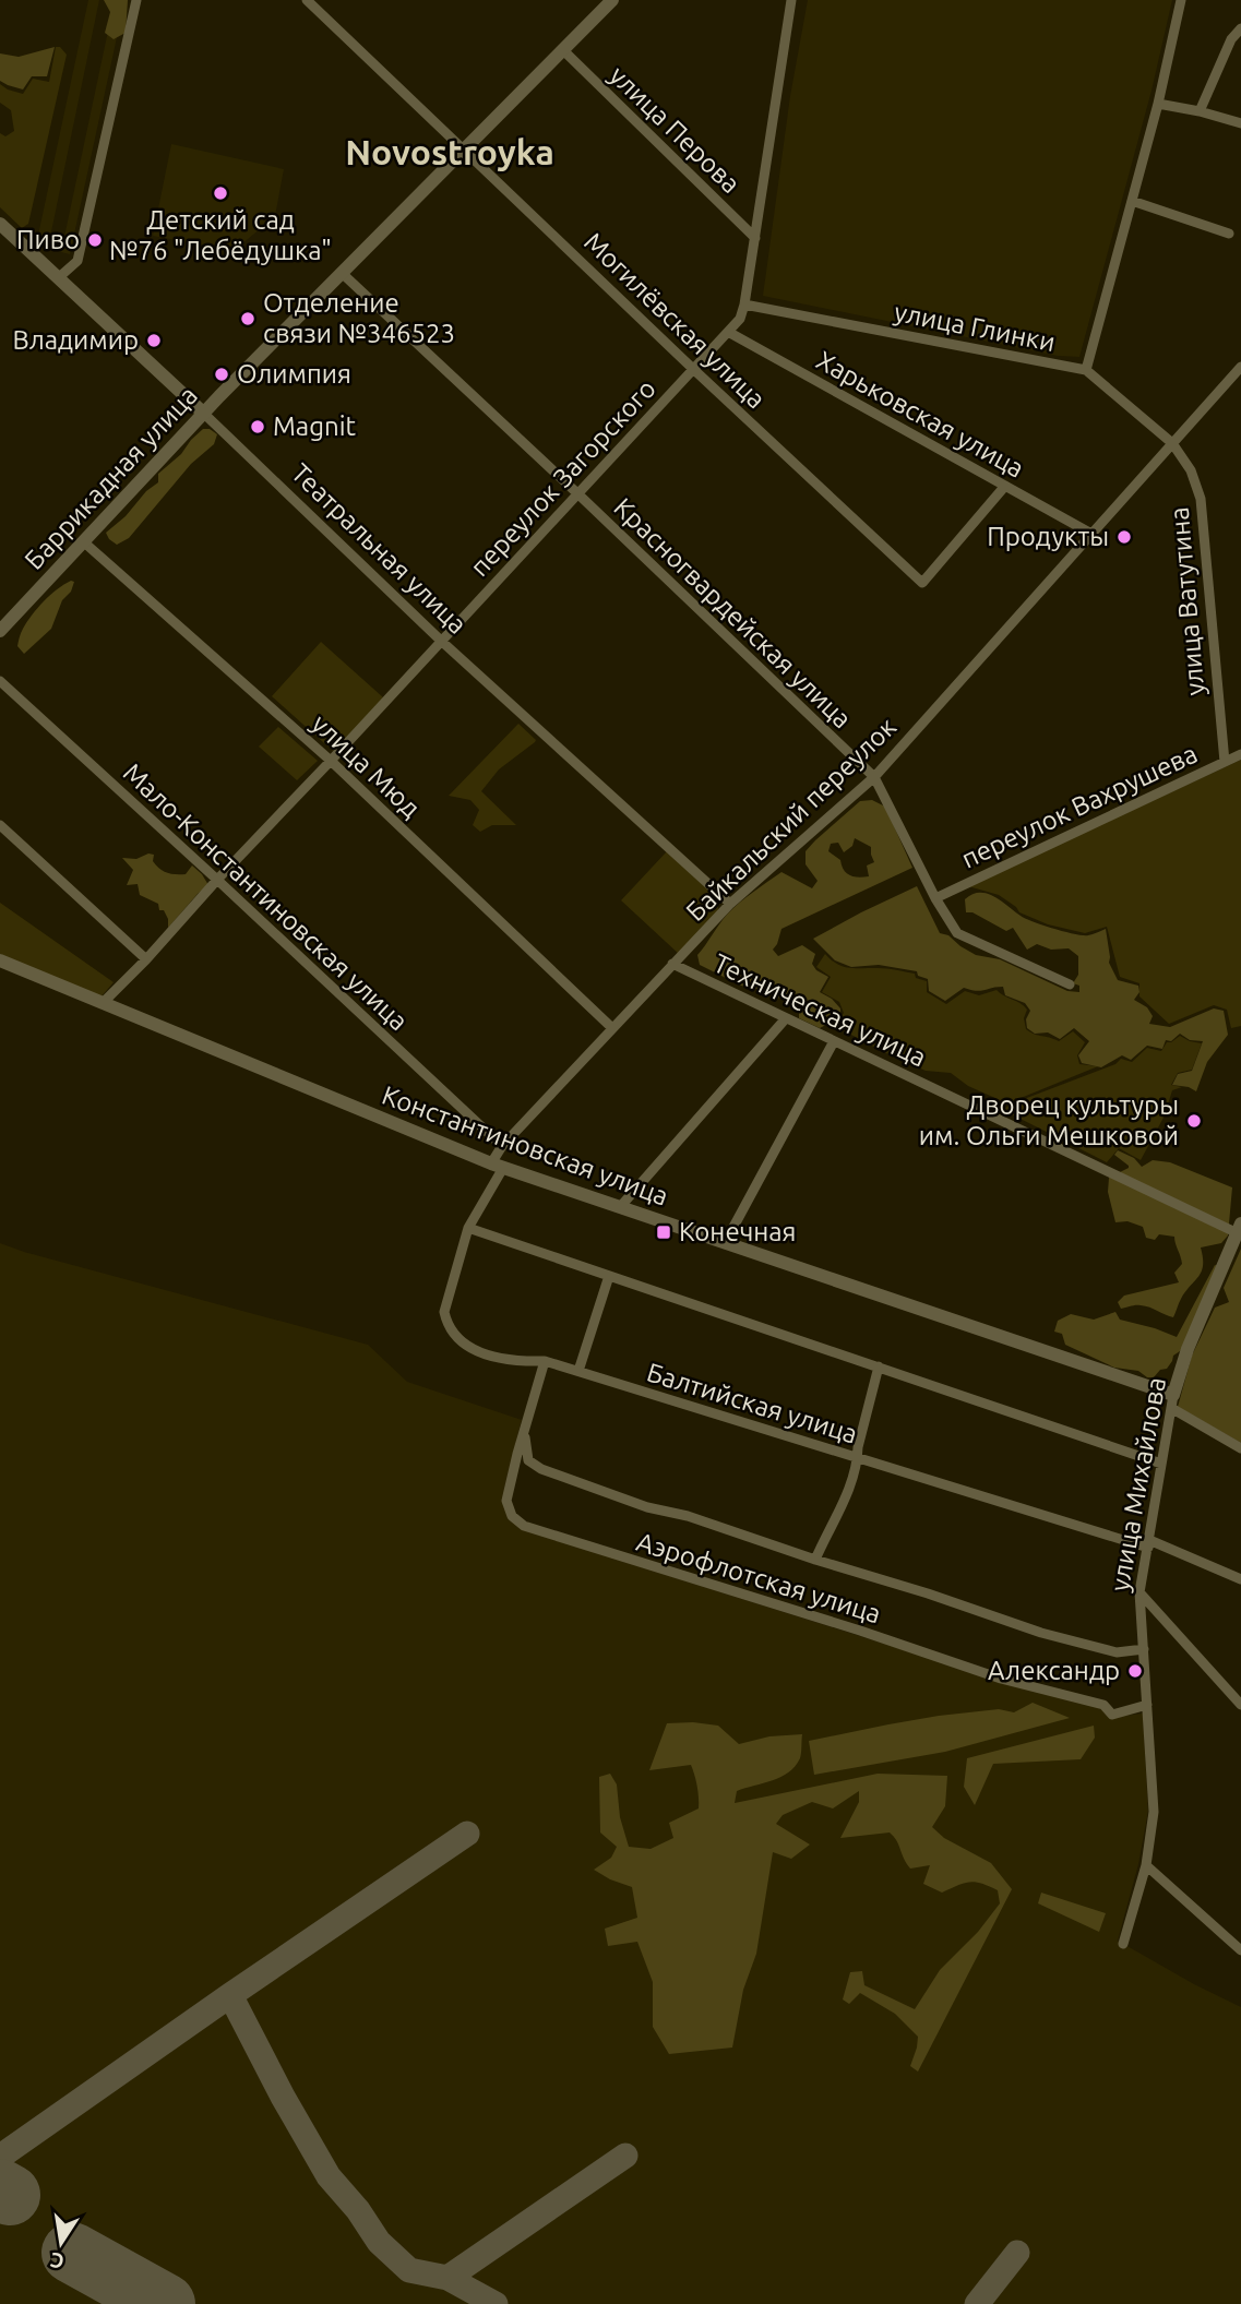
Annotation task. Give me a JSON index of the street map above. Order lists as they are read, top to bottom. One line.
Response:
{"streets":{"street":["улица Перова","Могилёвская улица","улица Глинки","Харьковская улица","Баррикадная улица","переулок Загорского","Театральная улица","улица Ватутина","Красногвардейская улица","улица Мюд","переулок Вахрушева","Байкальский переулок","Мало-Константиновская улица","Техническая улица","Константиновская улица","Балтийская улица","улица Михайлова","Аэрофлотская улица"]},"crossings":[["улица Перова","Баррикадная улица"],["улица Перова","переулок Загорского"],["Могилёвская улица","Харьковская улица"],["Могилёвская улица","Баррикадная улица"],["Могилёвская улица","переулок Загорского"],["улица Глинки","переулок Загорского"],["улица Глинки","улица Ватутина"],["улица Глинки","Байкальский переулок"],["Харьковская улица","переулок Загорского"],["Харьковская улица","Байкальский переулок"],["Баррикадная улица","Театральная улица"],["Баррикадная улица","Красногвардейская улица"],["Баррикадная улица","улица Мюд"],["переулок Загорского","Театральная улица"],["переулок Загорского","Красногвардейская улица"],["переулок Загорского","улица Мюд"],["переулок Загорского","Мало-Константиновская улица"],["переулок Загорского","Константиновская улица"],["Театральная улица","Байкальский переулок"],["улица Ватутина","переулок Вахрушева"],["улица Ватутина","Байкальский переулок"],["Красногвардейская улица","переулок Вахрушева"],["Красногвардейская улица","Байкальский переулок"],["улица Мюд","Байкальский переулок"],["Байкальский переулок","Мало-Константиновская улица"],["Байкальский переулок","Техническая улица"],["Байкальский переулок","Константиновская улица"],["Байкальский переулок","Балтийская улица"],["Техническая улица","улица Михайлова"],["Константиновская улица","улица Михайлова"],["Балтийская улица","улица Михайлова"],["Балтийская улица","Аэрофлотская улица"],["улица Михайлова","Аэрофлотская улица"]],"districts":["Novostroyka"],"places":{"other":["Детский сад №76 \"Лебёдушка\"","Пиво","Отделение связи №346523","Владимир","Олимпия","Magnit","Продукты","Дворец культуры им. Ольги Мешковой","Александр"],"transit":["Конечная"]},"north":"bottom"}
